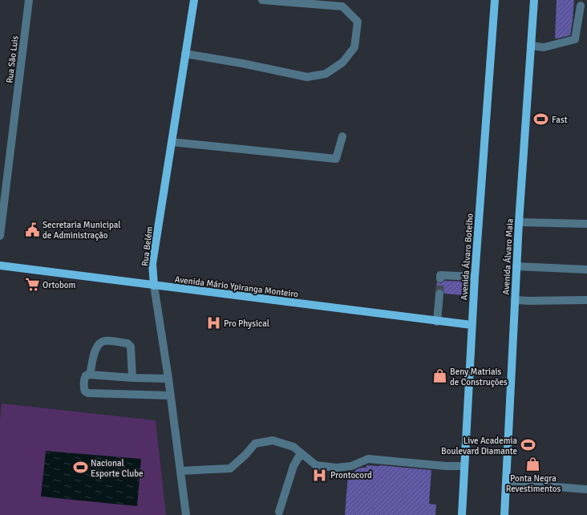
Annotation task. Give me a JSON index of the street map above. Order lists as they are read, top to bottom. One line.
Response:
{"streets":{"main road":["Rua Belém","Avenida Álvaro Botelho","Avenida Álvaro Maia","Avenida Mário Ypiranga Monteiro"],"street":["Rua São Luis"]},"crossings":[["Rua Belém","Avenida Mário Ypiranga Monteiro"],["Avenida Álvaro Botelho","Avenida Mário Ypiranga Monteiro"]],"places":{"sports":["Fast","Live Academia Boulevard Diamante","Nacional Esporte Clube"],"public building":["Secretaria Municipal de Administração"],"supermarket":["Ortobom"],"hospital":["Pro Physical","Prontocord"],"shop":["Beny Matriais de Construções","Ponta Negra Revestimentos"]}}
